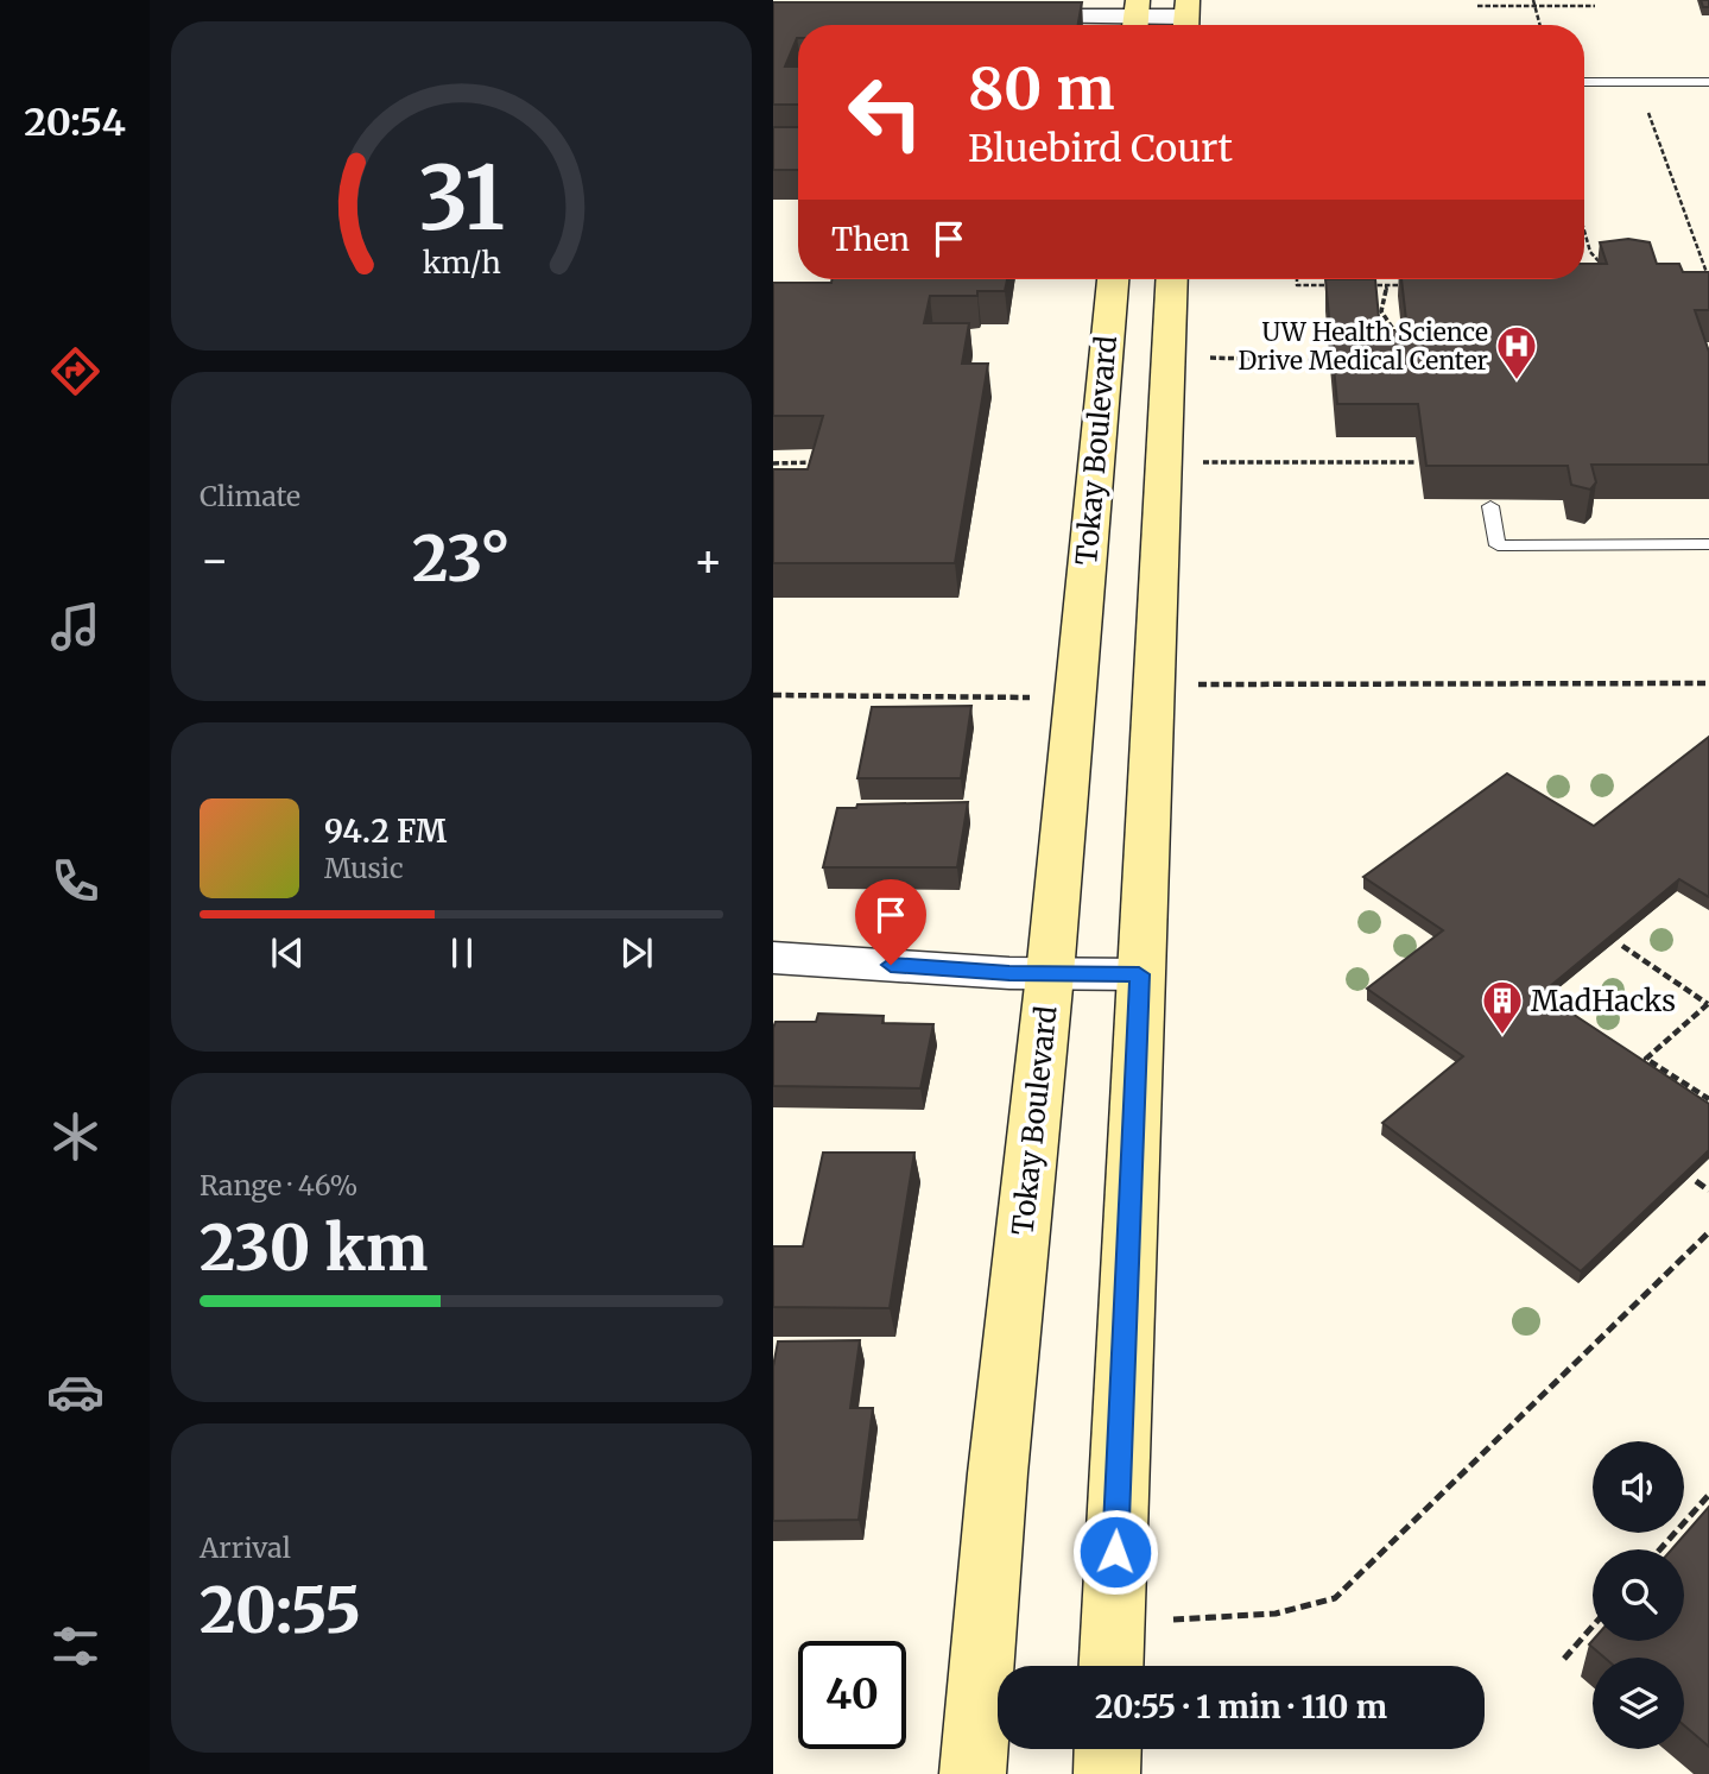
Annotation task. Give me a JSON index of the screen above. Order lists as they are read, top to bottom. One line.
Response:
{"streets":{"street":["Tokay Boulevard"]},"places":{"hospital":["UW Health Science Drive Medical Center"],"building":["MadHacks"]},"page":{"tabs":"20:54","turn":["80 m","Bluebird Court"],"then":"Then","tile":["Climate",["Range · 46%","230 km"],["Arrival","20:55"]],"heat":["−","23°","+"],"song":["94.2 FM","Music"],"limit":"40","trip":"20:55 · 1 min · 110 m","gauge":["31","km/h"]}}
